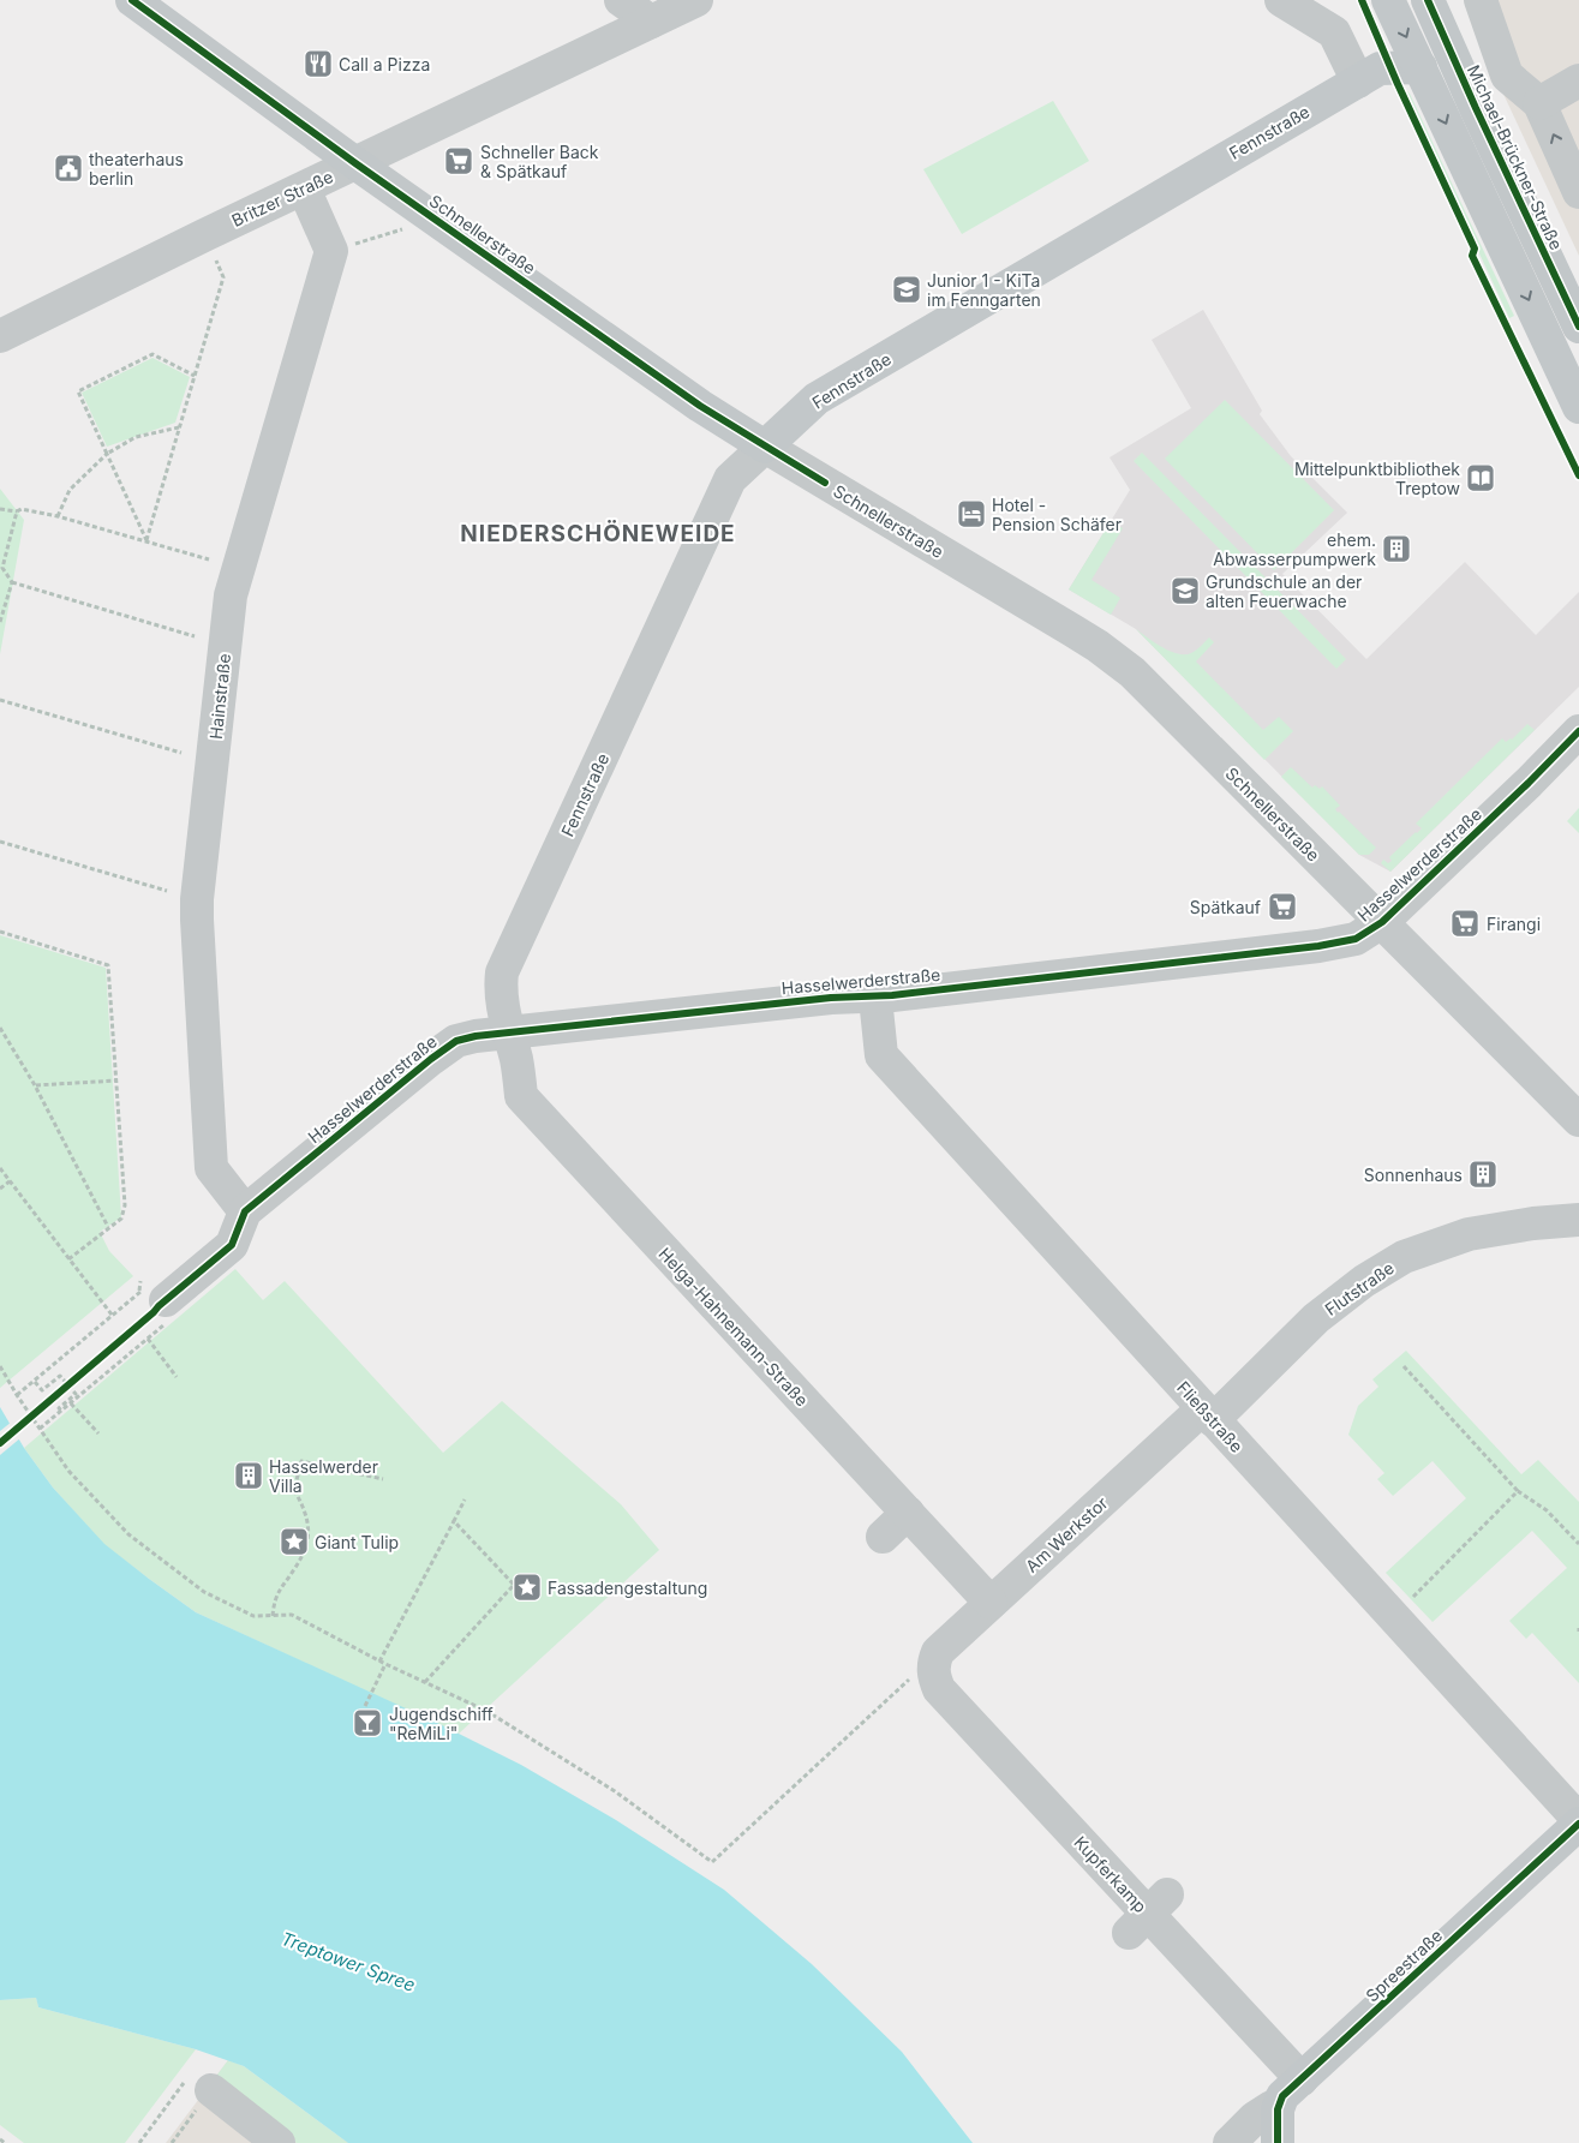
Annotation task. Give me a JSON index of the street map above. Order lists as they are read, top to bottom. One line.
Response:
{"streets":{"main road":["Fennstraße","Michael-Brückner-Straße","Schnellerstraße","Spreestraße"],"street":["Britzer Straße","Hainstraße","Hasselwerderstraße","Flutstraße","Helga-Hahnemann-Straße","Fließstraße","Am Werkstor","Kupferkamp"]},"crossings":[["Fennstraße","Schnellerstraße"],["Fennstraße","Hasselwerderstraße"],["Fennstraße","Helga-Hahnemann-Straße"],["Britzer Straße","Schnellerstraße"],["Schnellerstraße","Hasselwerderstraße"],["Hainstraße","Hasselwerderstraße"],["Hasselwerderstraße","Helga-Hahnemann-Straße"],["Hasselwerderstraße","Fließstraße"],["Flutstraße","Fließstraße"],["Flutstraße","Am Werkstor"],["Helga-Hahnemann-Straße","Am Werkstor"],["Fließstraße","Am Werkstor"],["Fließstraße","Spreestraße"],["Am Werkstor","Kupferkamp"],["Kupferkamp","Spreestraße"]],"districts":["NIEDERSCHÖNEWEIDE"],"water":["Treptower Spree"],"places":{"restaurant":["Call a Pizza"],"supermarket":["Schneller Back & Spätkauf","Spätkauf","Firangi"],"public building":["theaterhaus berlin"],"school or university":["Junior 1 - KiTa im Fenngarten","Grundschule an der alten Feuerwache"],"library":["Mittelpunktbibliothek Treptow"],"hotel":["Hotel - Pension Schäfer"],"building":["ehem. Abwasserpumpwerk","Sonnenhaus","Hasselwerder Villa"],"place":["Giant Tulip","Fassadengestaltung"],"bar":["Jugendschiff \"ReMiLi\""]}}
